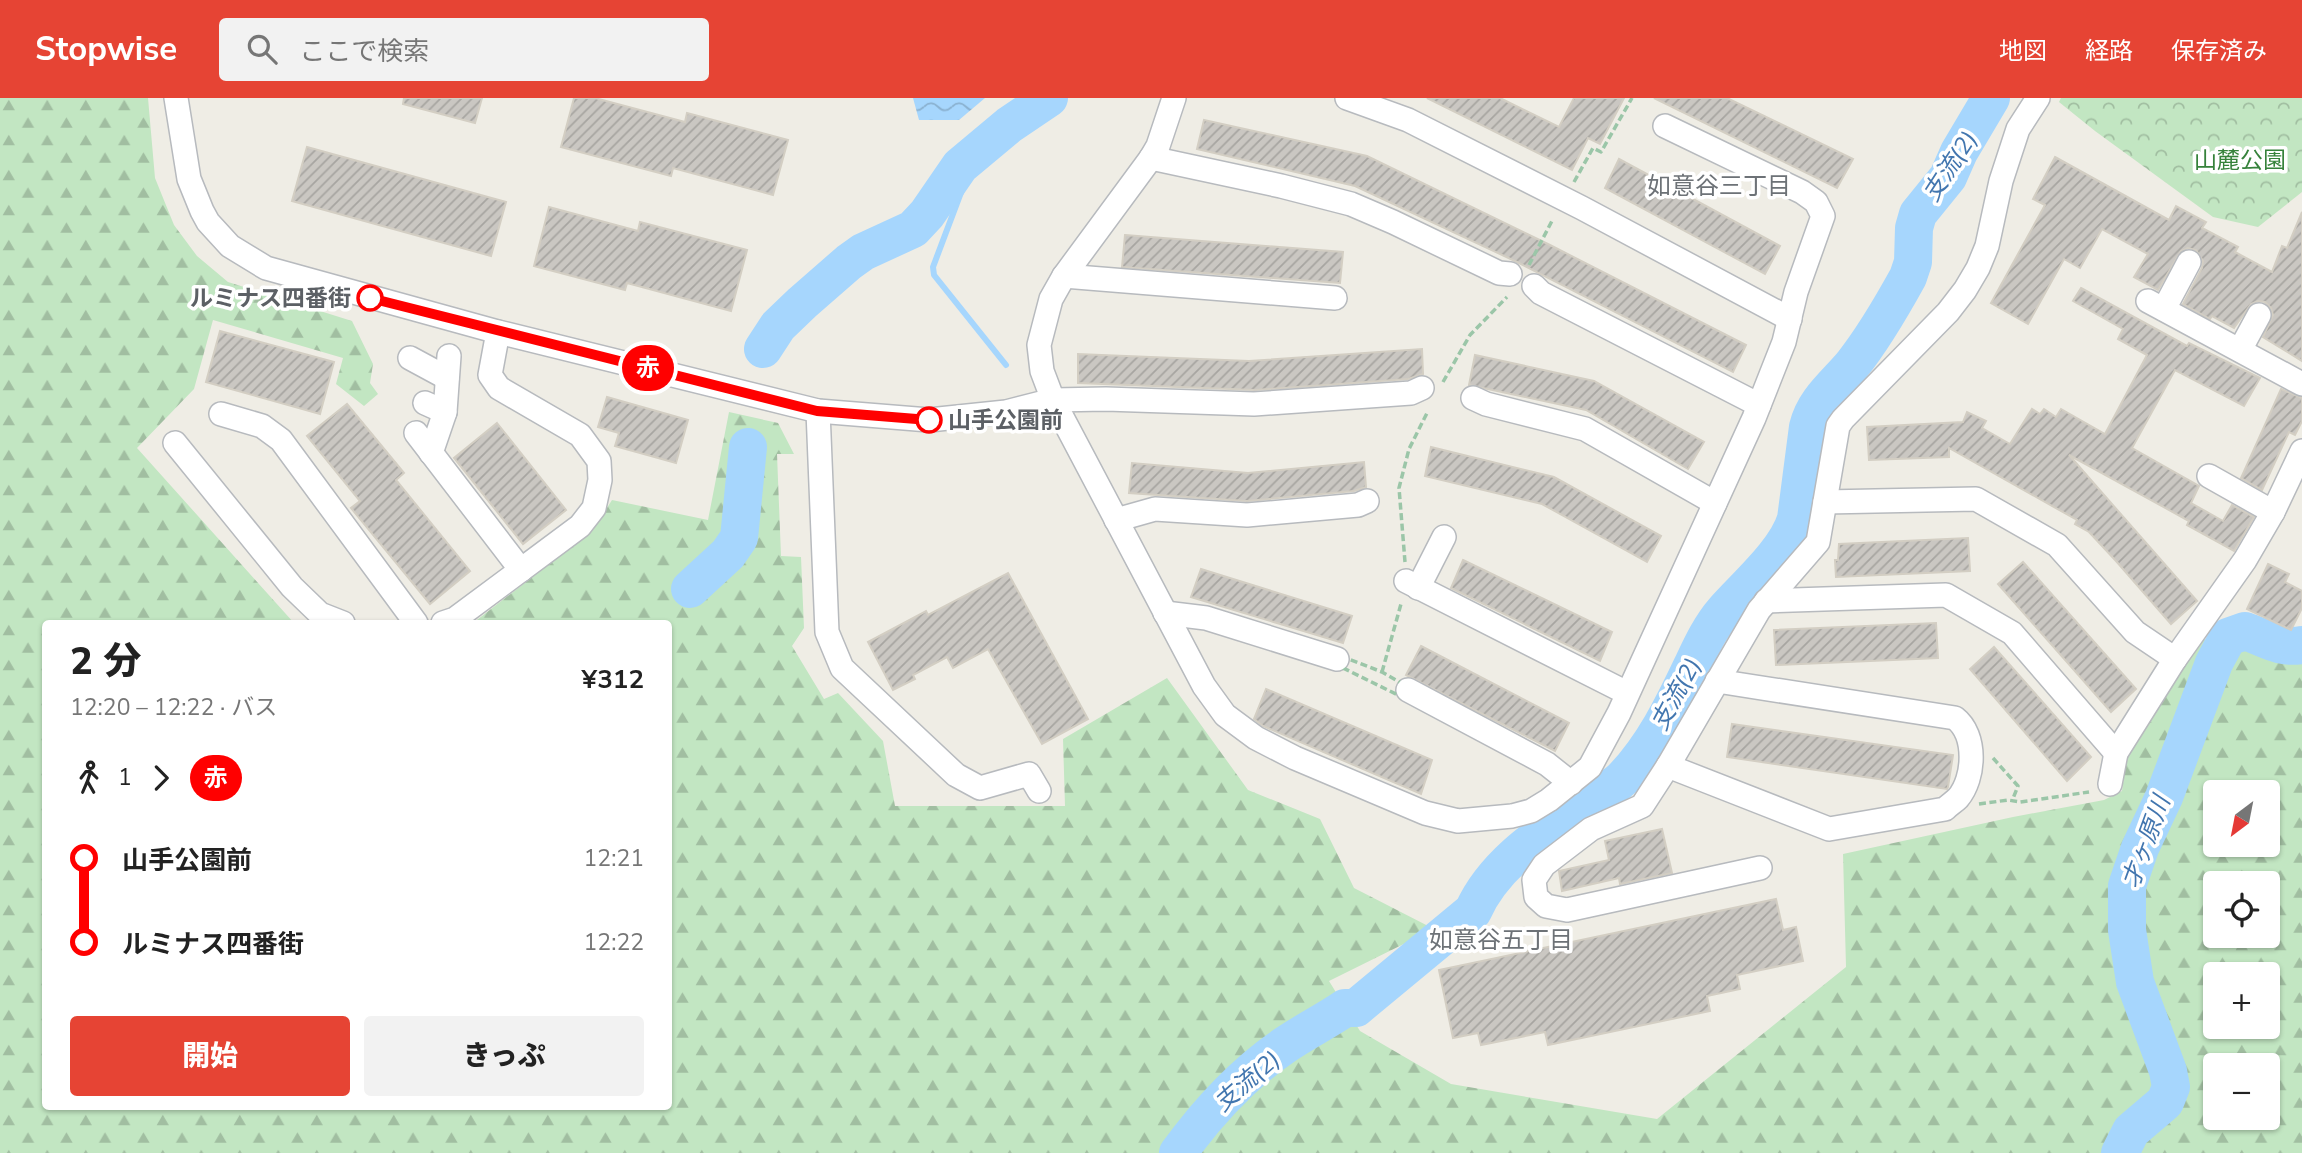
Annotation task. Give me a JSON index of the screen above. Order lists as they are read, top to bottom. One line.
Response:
{"districts":["如意谷三丁目","如意谷五丁目"],"water":["支流(2)","才ヶ原川"],"parks":["山麓公園"],"places":["ルミナス四番街","山手公園前"],"lines":["bus line 赤"],"north":"bottom left","page":{"header":"Stopwise","search":"ここで検索","nav":["地図","経路","保存済み"],"on_map":"赤","heading":["2 分","12:20 – 12:22 · バス","¥312"],"legs":["1","赤"],"map_buttons":["+","−"],"list":[{"name":"山手公園前","value":"12:21"},{"name":"ルミナス四番街","value":"12:22"}],"buttons":["開始","きっぷ"]}}
